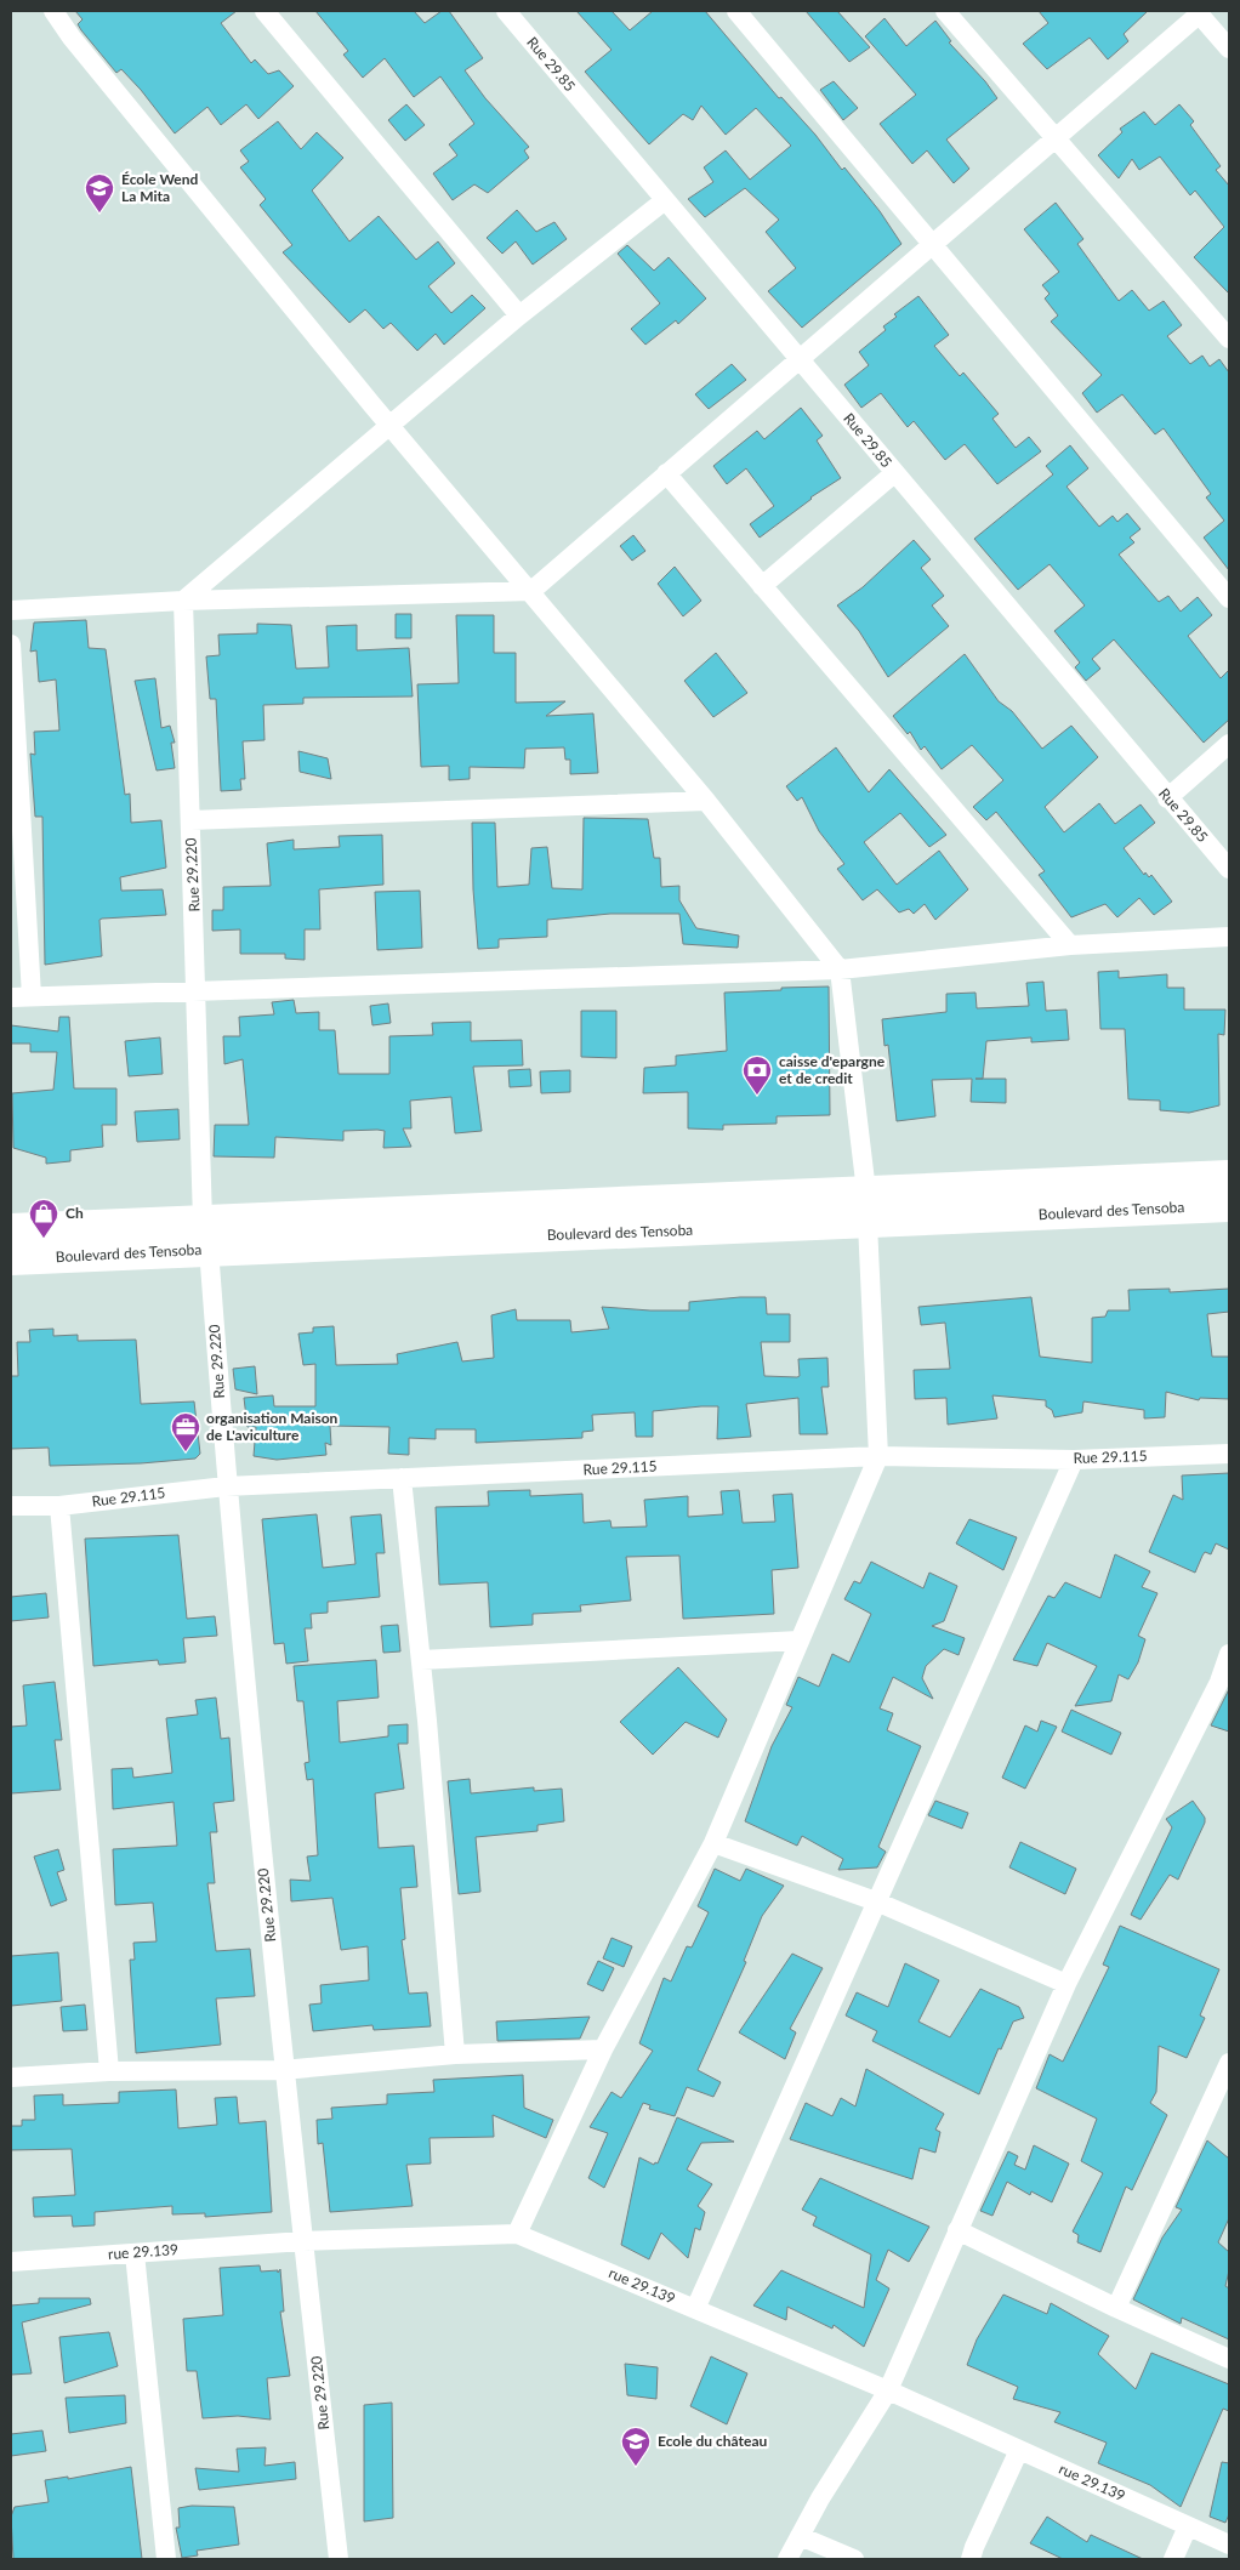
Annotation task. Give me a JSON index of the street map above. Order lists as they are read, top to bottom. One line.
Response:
{"streets":{"main road":["Boulevard des Tensoba"],"street":["Rue 29.85","Rue 29.220","Rue 29.115","rue 29.139"]},"crossings":[["Rue 29.220","Boulevard des Tensoba"],["Rue 29.220","Rue 29.115"],["Rue 29.220","rue 29.139"]],"places":{"school or university":["École Wend La Mita","Ecole du château"],"bank":["caisse d'epargne et de credit"],"shop":["Ch"],"office":["organisation Maison de L'aviculture"]}}
